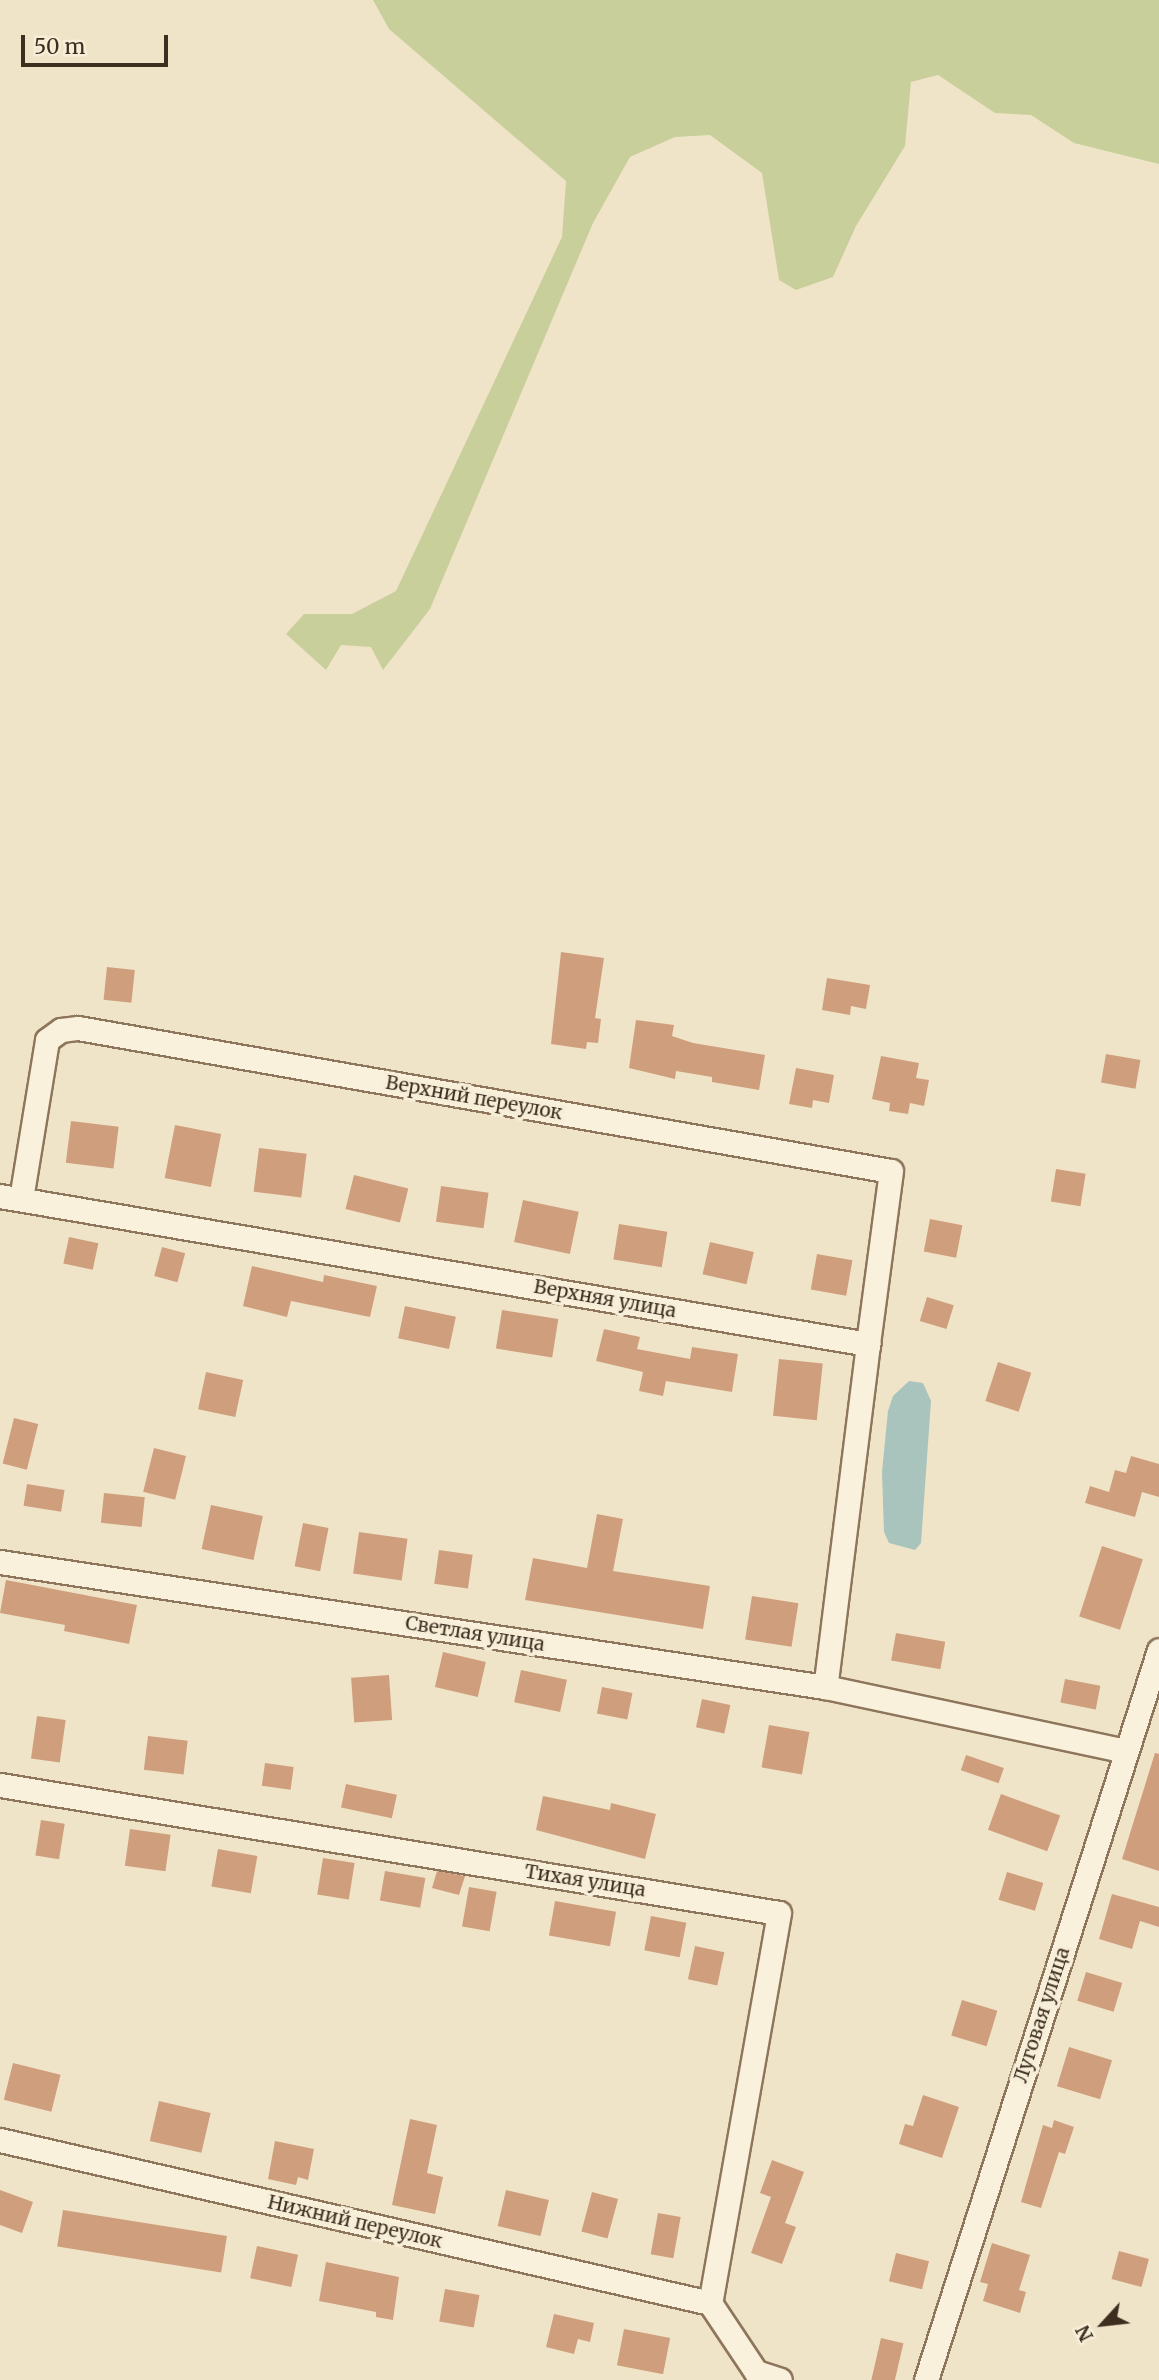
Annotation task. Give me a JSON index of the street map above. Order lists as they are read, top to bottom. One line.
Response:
{"streets":{"street":["Верхний переулок","Верхняя улица","Светлая улица","Тихая улица","Луговая улица","Нижний переулок"]},"crossings":[["Верхний переулок","Верхняя улица"],["Светлая улица","Луговая улица"],["Тихая улица","Нижний переулок"]],"scale_bar":"50 m","north":"bottom left"}
